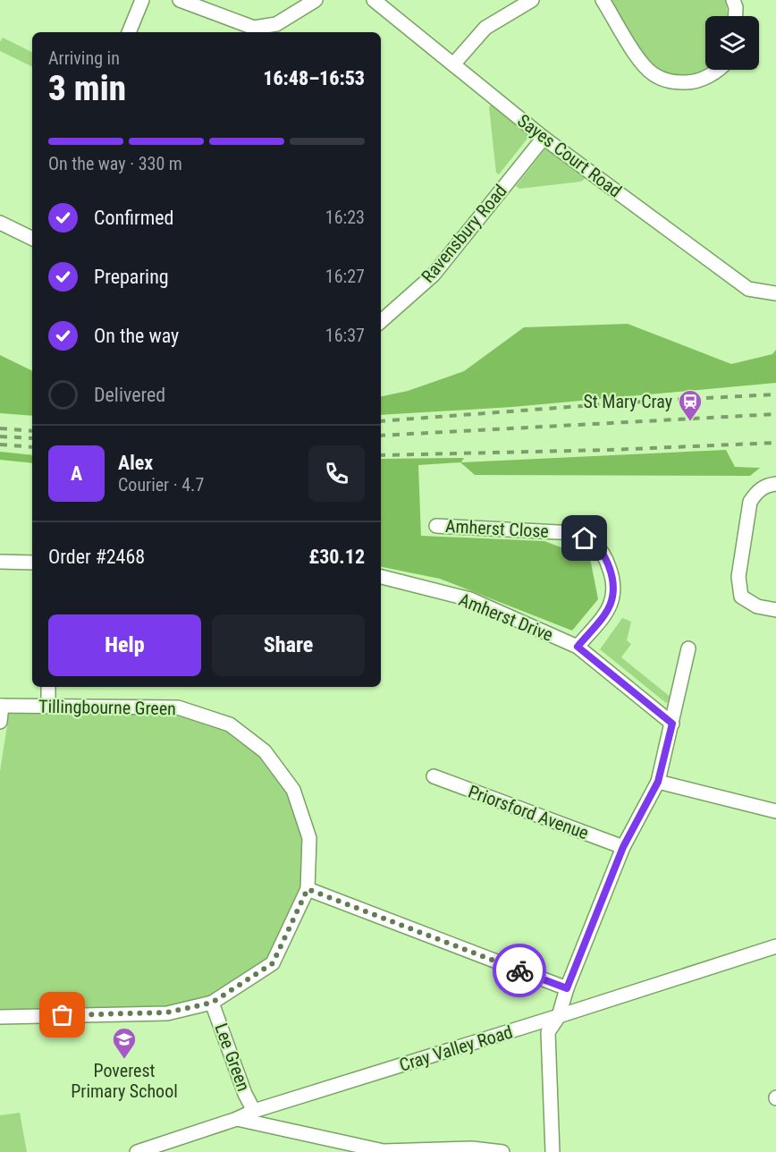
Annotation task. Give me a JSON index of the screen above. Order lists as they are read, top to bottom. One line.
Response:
{"streets":{"street":["Sayes Court Road","Ravensbury Road","Amherst Close","Amherst Drive","Tillingbourne Green","Priorsford Avenue","Cray Valley Road","Lee Green"]},"crossings":[["Sayes Court Road","Ravensbury Road"],["Amherst Close","Amherst Drive"],["Tillingbourne Green","Lee Green"],["Cray Valley Road","Lee Green"]],"places":{"station":["St Mary Cray"],"school or university":["Poverest Primary School"]},"page":{"heading":["3 min","Arriving in","16:48–16:53"],"panel":["Alex","Courier · 4.7","Order #2468","£30.12"],"bar":"On the way · 330 m","list":[["Confirmed","16:23"],["Preparing","16:27"],["On the way","16:37"],"Delivered"],"round":"A","buttons":["Help","Share"]}}
